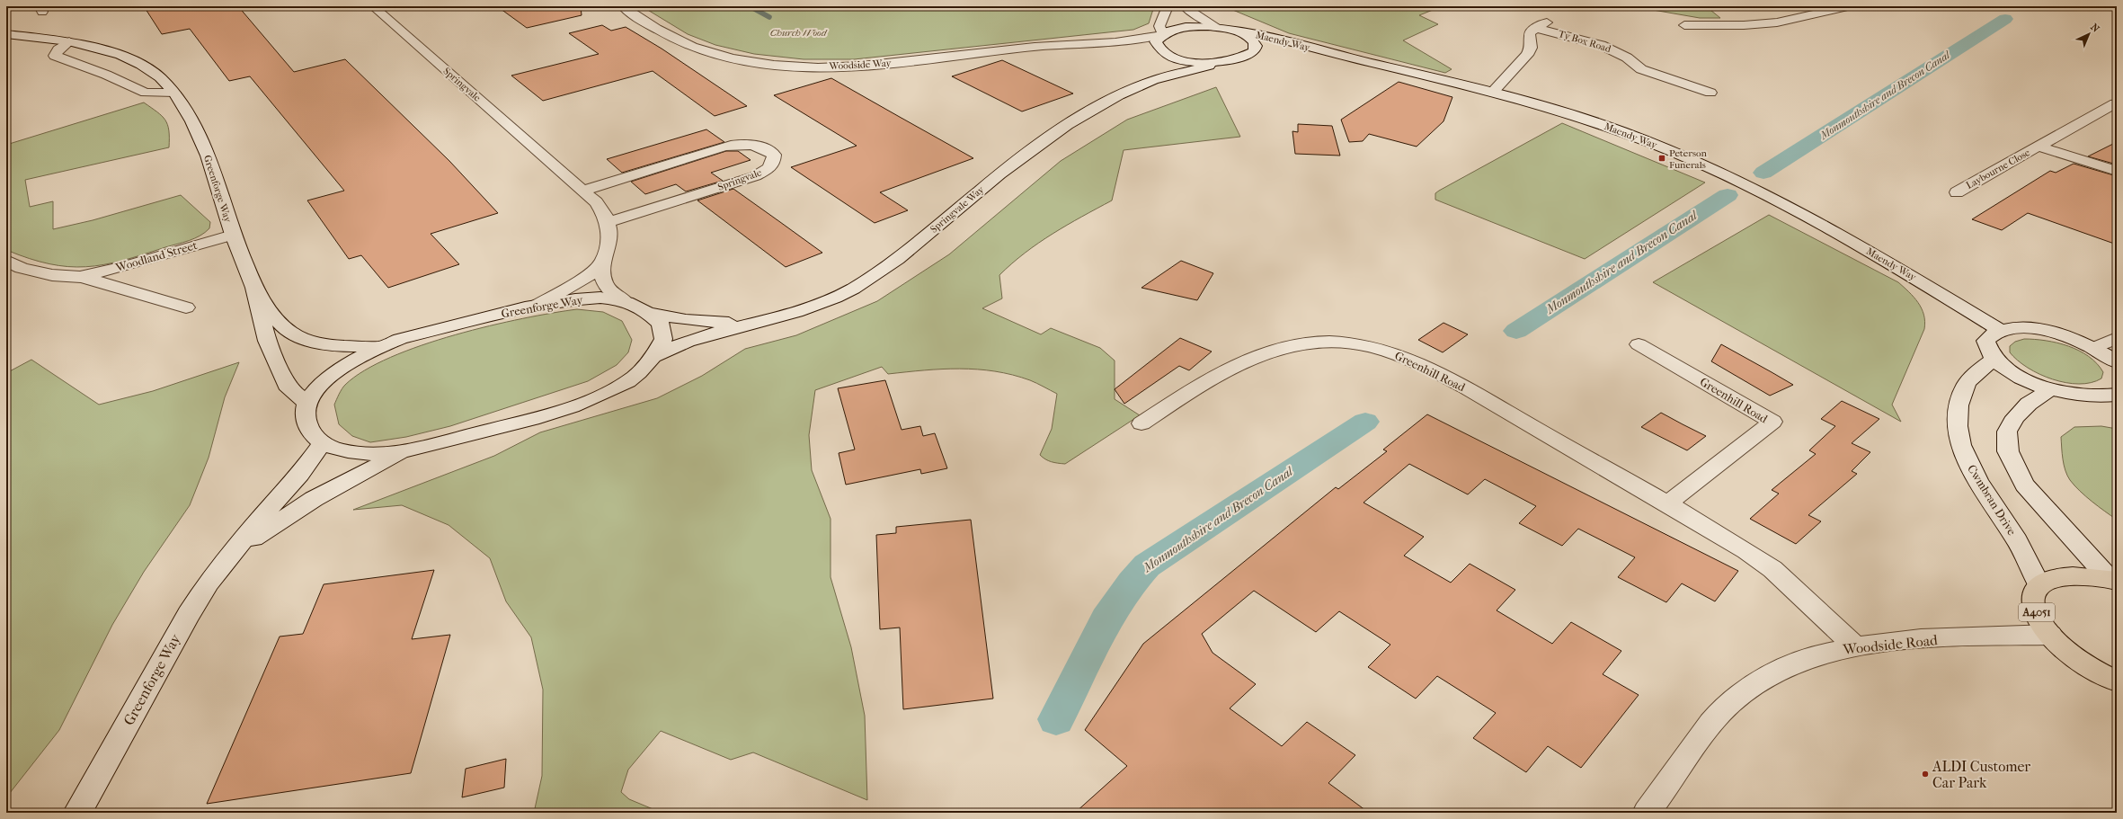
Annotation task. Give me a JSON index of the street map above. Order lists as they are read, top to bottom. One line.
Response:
{"streets":{"main road":["A4051"],"street":["Maendy Way","Ty Box Road","Woodside Way","Springvale","Laybourne Close","Greenforge Way","Springvale Way","Woodland Street","Greenhill Road","Cwmbran Drive","Woodside Road"]},"crossings":[["Maendy Way","Woodside Way"],["Maendy Way","Springvale Way"],["Woodside Way","Springvale Way"],["Springvale","Greenforge Way"],["Greenforge Way","Springvale Way"],["Greenforge Way","Woodland Street"],["Greenhill Road","Woodside Road"],["Cwmbran Drive","A4051"],["A4051","Woodside Road"]],"water":["Monmouthshire and Brecon Canal"],"parks":["Church Wood"],"places":{"transit":["Peterson Funerals"],"other":["ALDI Customer Car Park"]},"north":"top right"}
